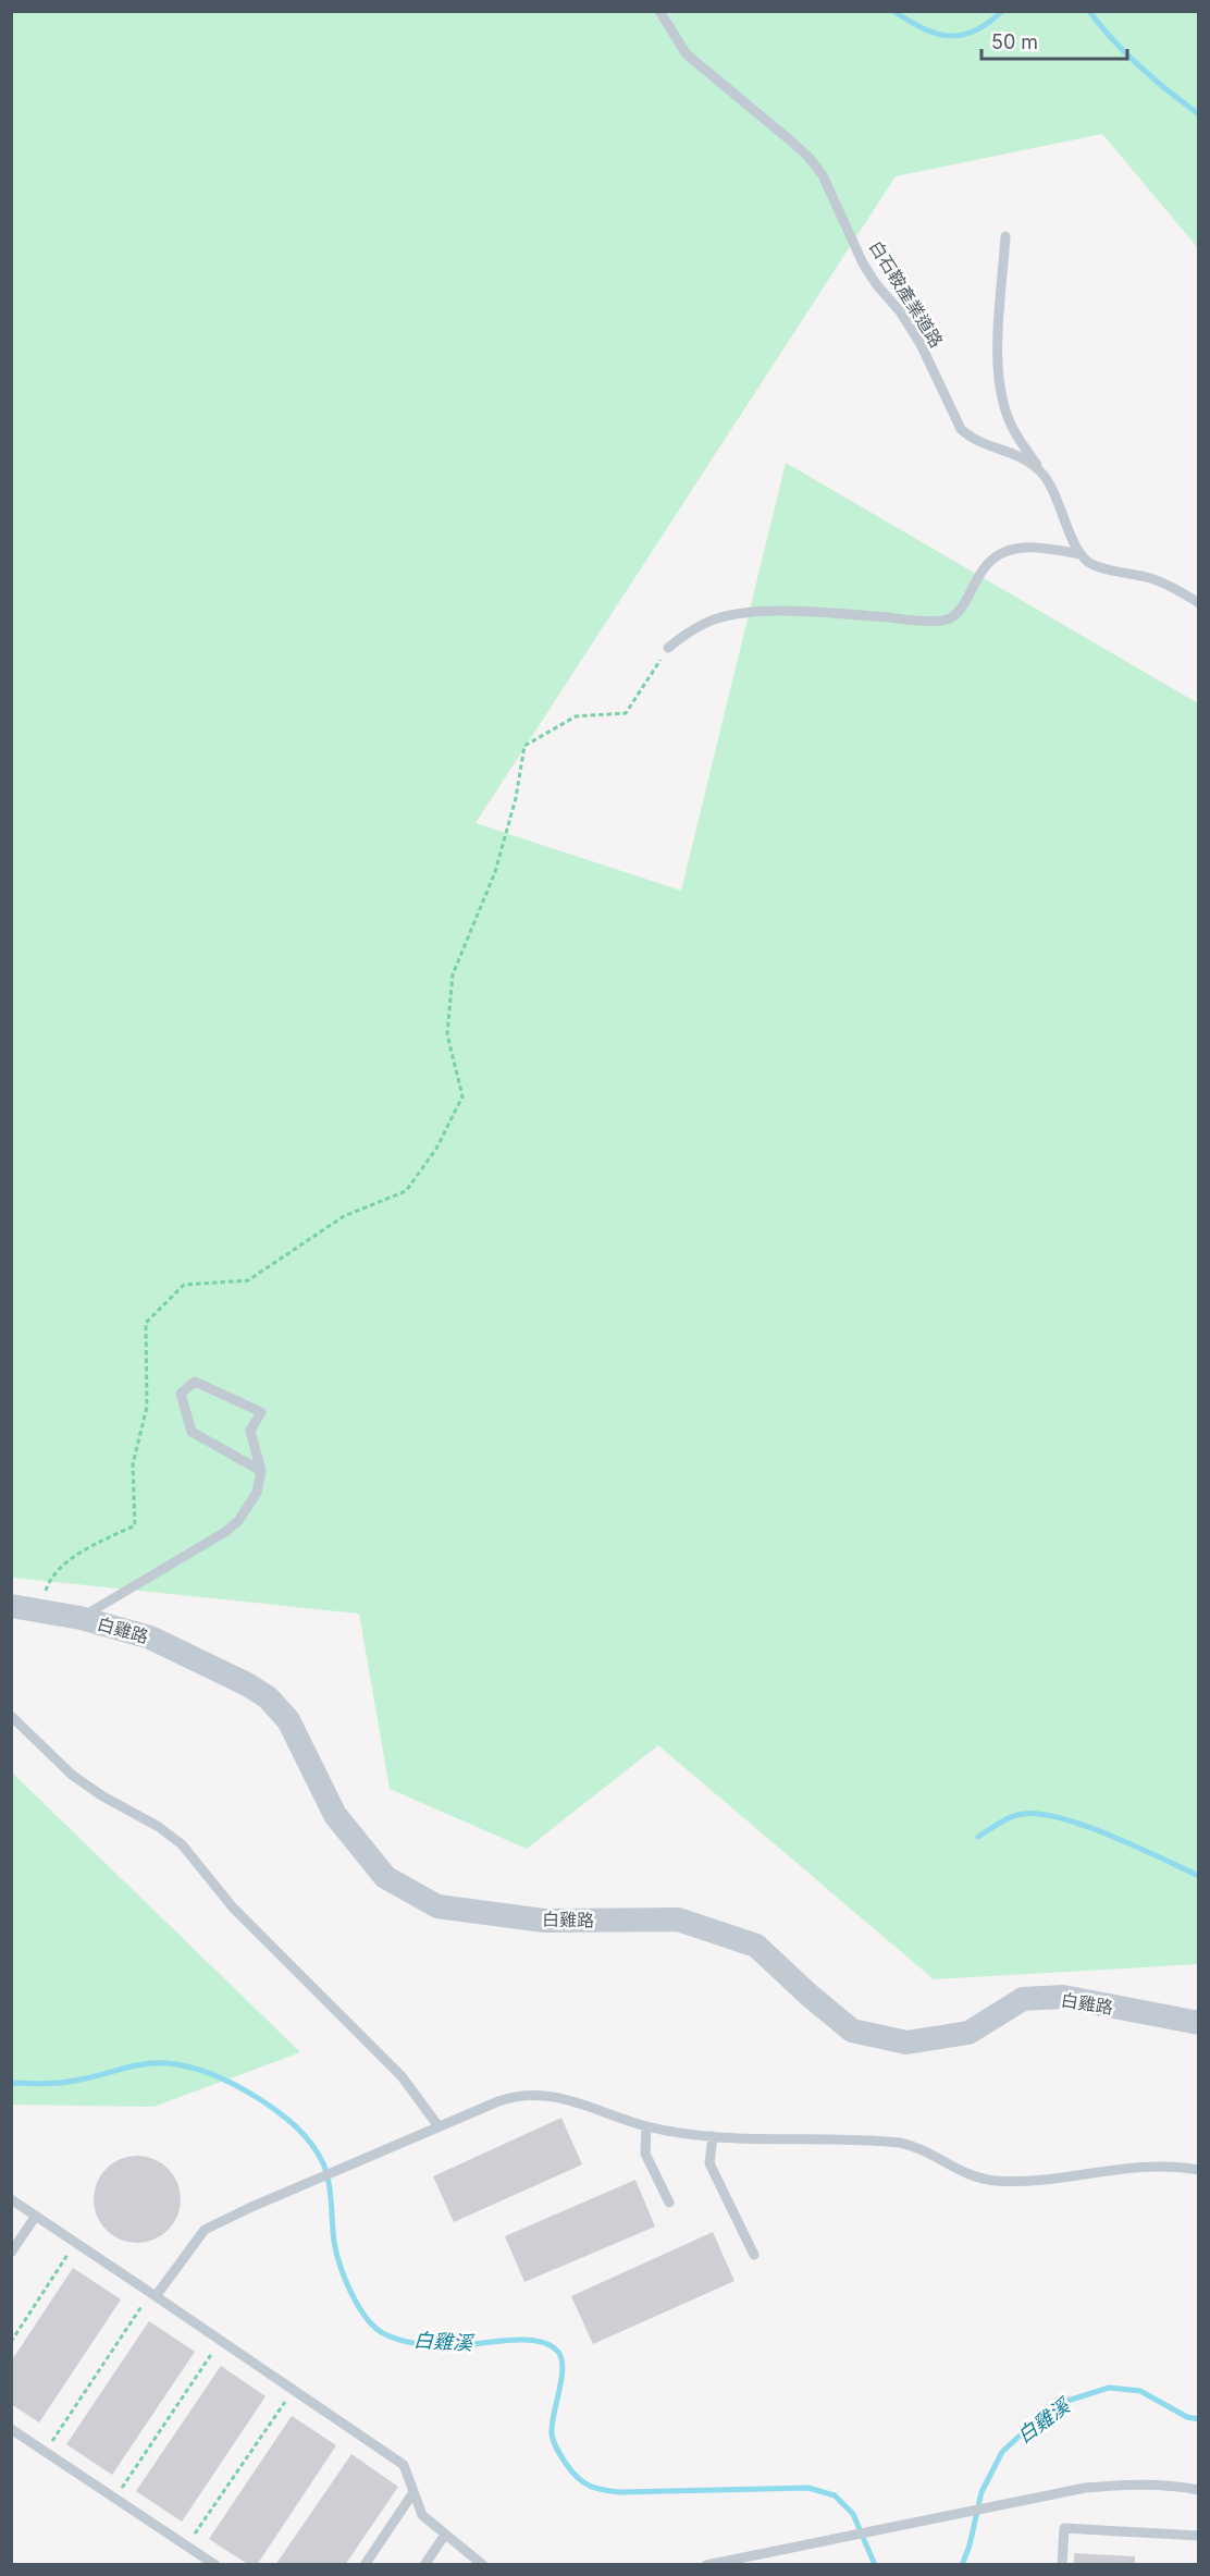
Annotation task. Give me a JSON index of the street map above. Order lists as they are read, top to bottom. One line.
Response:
{"streets":{"street":["白雞路"],"lane":["白石鞍產業道路"]},"water":["白雞溪"],"scale_bar":"50 m"}
